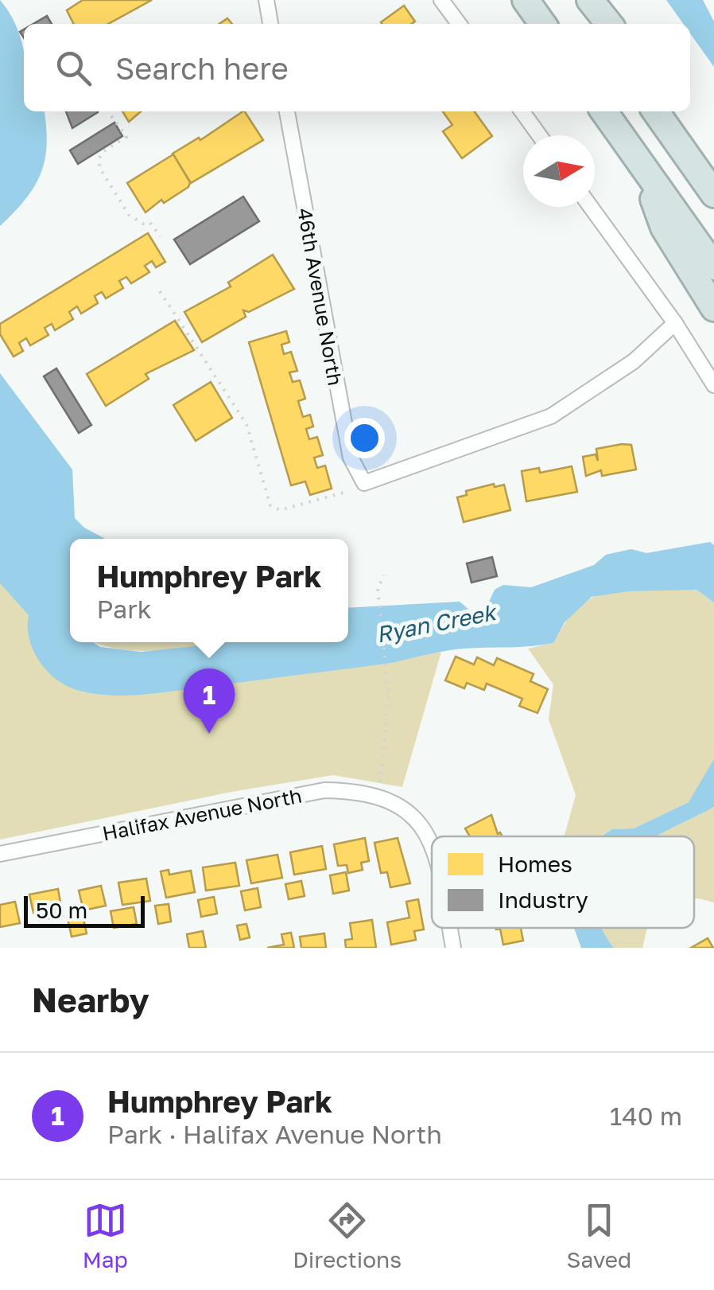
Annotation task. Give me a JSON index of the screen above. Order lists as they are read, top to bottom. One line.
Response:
{"streets":{"street":["46th Avenue North","Halifax Avenue North"]},"water":["Ryan Creek"],"legend":["Homes","Industry"],"scale_bar":"50 m","north":"right","page":{"search":"Search here","popup":["Humphrey Park","Park"],"pins":"1","scale":"50 m","heading":"Nearby","list":[{"mark":"1","name":"Humphrey Park","note":"Park · Halifax Avenue North","value":"140 m"}],"nav":["Map","Directions","Saved"]}}
